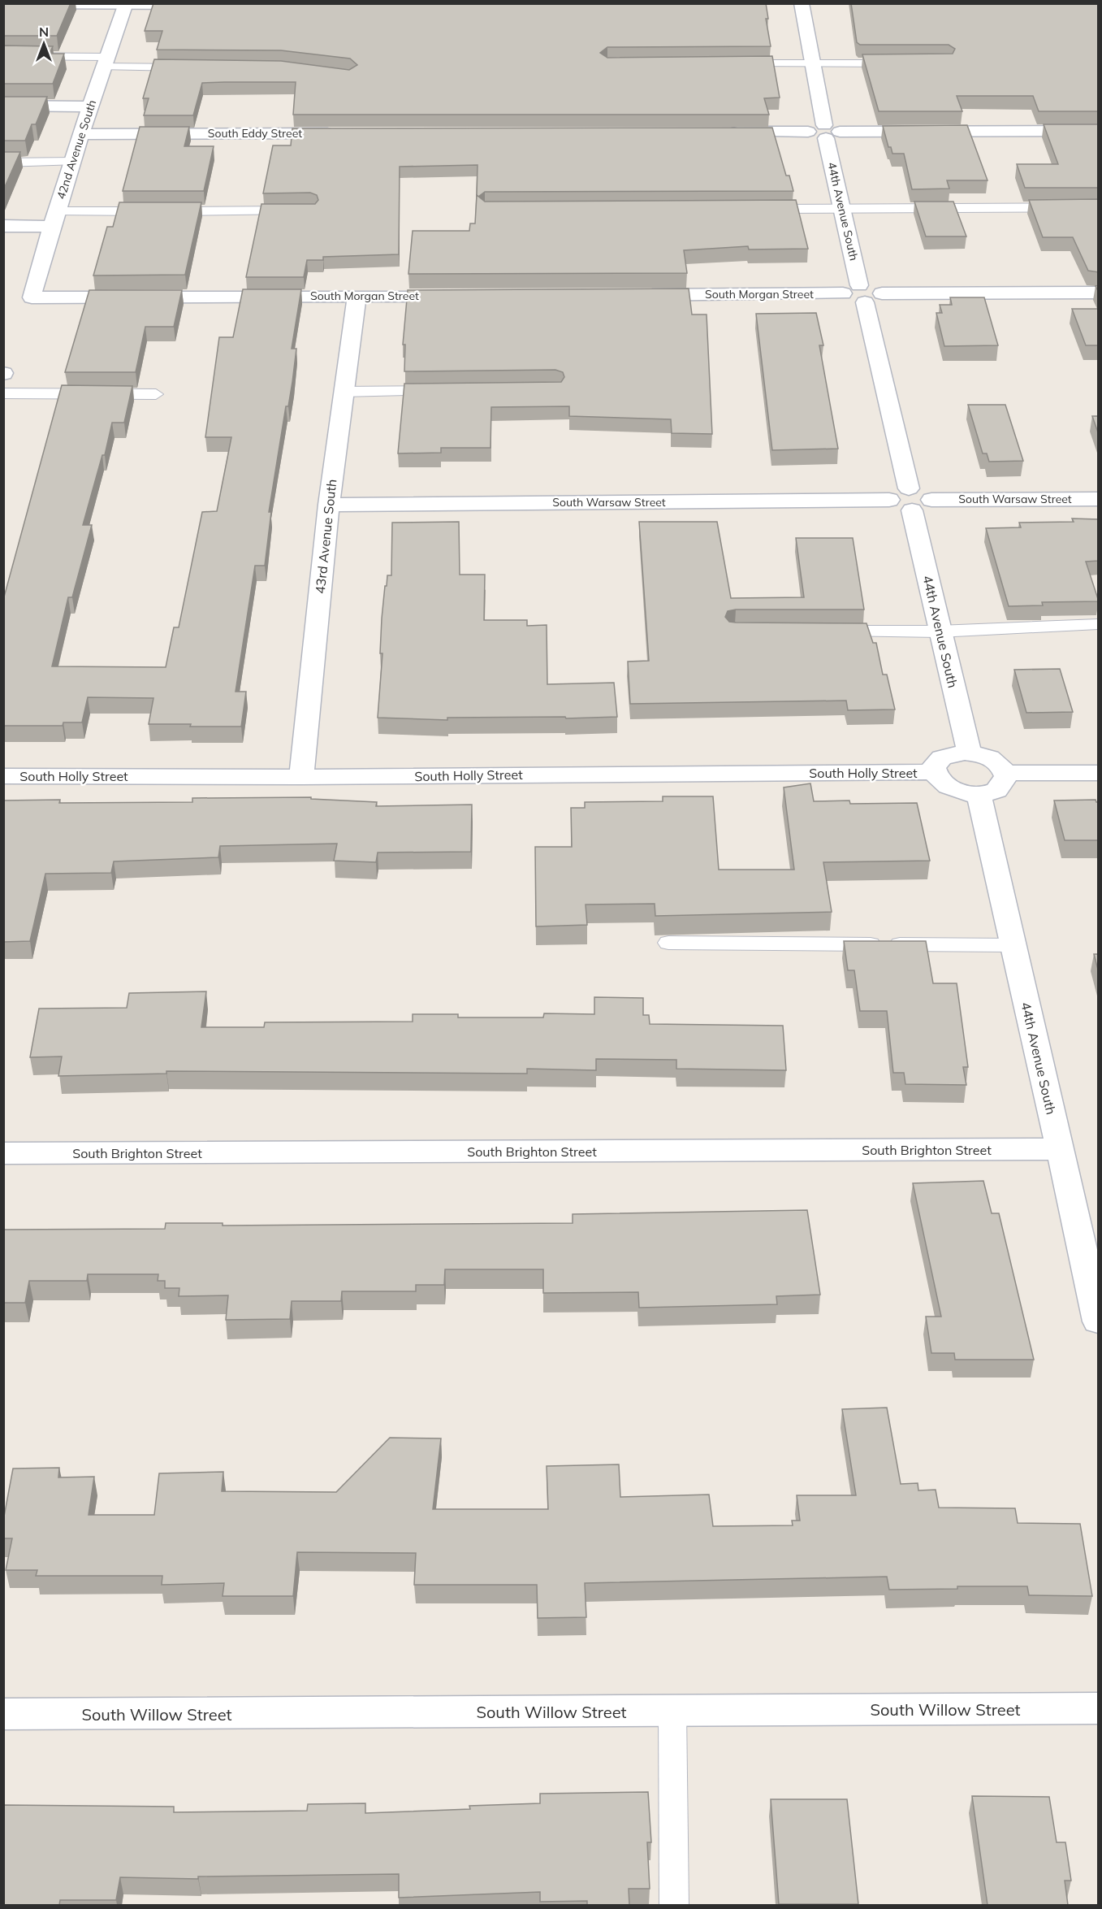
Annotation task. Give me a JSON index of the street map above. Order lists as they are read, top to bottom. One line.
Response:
{"streets":{"street":["South Eddy Street","42nd Avenue South","44th Avenue South","South Morgan Street","South Warsaw Street","43rd Avenue South","South Holly Street","South Brighton Street","South Willow Street"]},"crossings":[["South Eddy Street","42nd Avenue South"],["42nd Avenue South","South Morgan Street"],["44th Avenue South","South Morgan Street"],["44th Avenue South","South Warsaw Street"],["44th Avenue South","South Holly Street"],["44th Avenue South","South Brighton Street"],["South Morgan Street","43rd Avenue South"],["South Warsaw Street","43rd Avenue South"],["43rd Avenue South","South Holly Street"]],"north":"top"}
